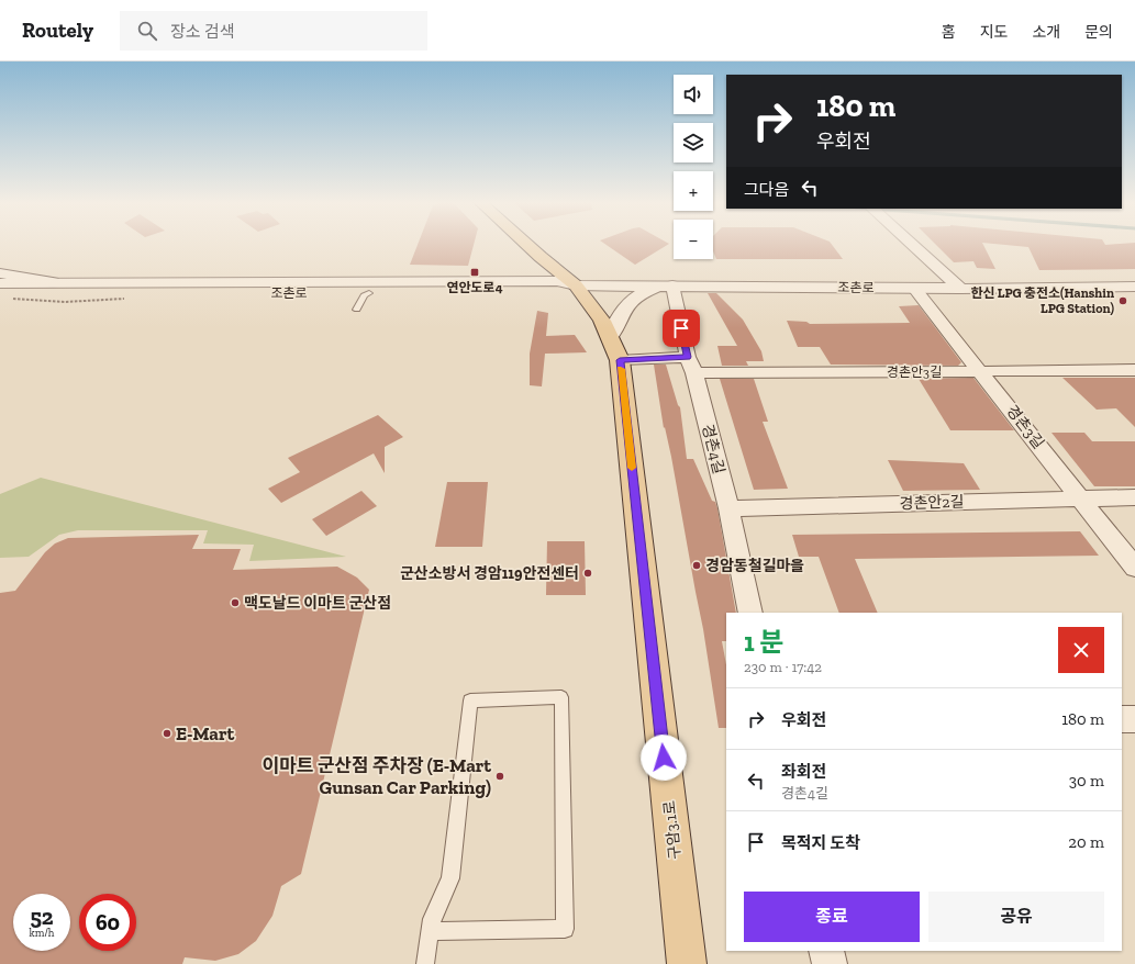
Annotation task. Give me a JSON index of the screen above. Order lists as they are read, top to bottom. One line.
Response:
{"streets":{"main road":["구암3.1로"],"street":["조촌로","경촌안3길","경촌3길","경촌4길","경촌안2길"]},"crossings":[["조촌로","경촌3길"],["조촌로","경촌4길"],["조촌로","구암3.1로"],["경촌안3길","경촌3길"],["경촌안3길","경촌4길"],["경촌안3길","구암3.1로"],["경촌3길","경촌안2길"],["경촌4길","경촌안2길"]],"places":{"transit":["연안도로4"],"other":["한신 LPG 충전소(Hanshin LPG Station)","경암동철길마을","군산소방서 경암119안전센터","맥도날드 이마트 군산점","E-Mart","이마트 군산점 주차장 (E-Mart Gunsan Car Parking)"]},"page":{"header":"Routely","search":"장소 검색","nav":["홈","지도","소개","문의"],"map_buttons":["+","−"],"turn":["180 m","우회전"],"then":"그다음","heading":["1 분","230 m · 17:42"],"list":[{"name":"우회전","value":"180 m"},{"name":"좌회전","note":"경촌4길","value":"30 m"},{"name":"목적지 도착","value":"20 m"}],"buttons":["종료","공유"],"speed":"52 km/h","limit":"60"}}
